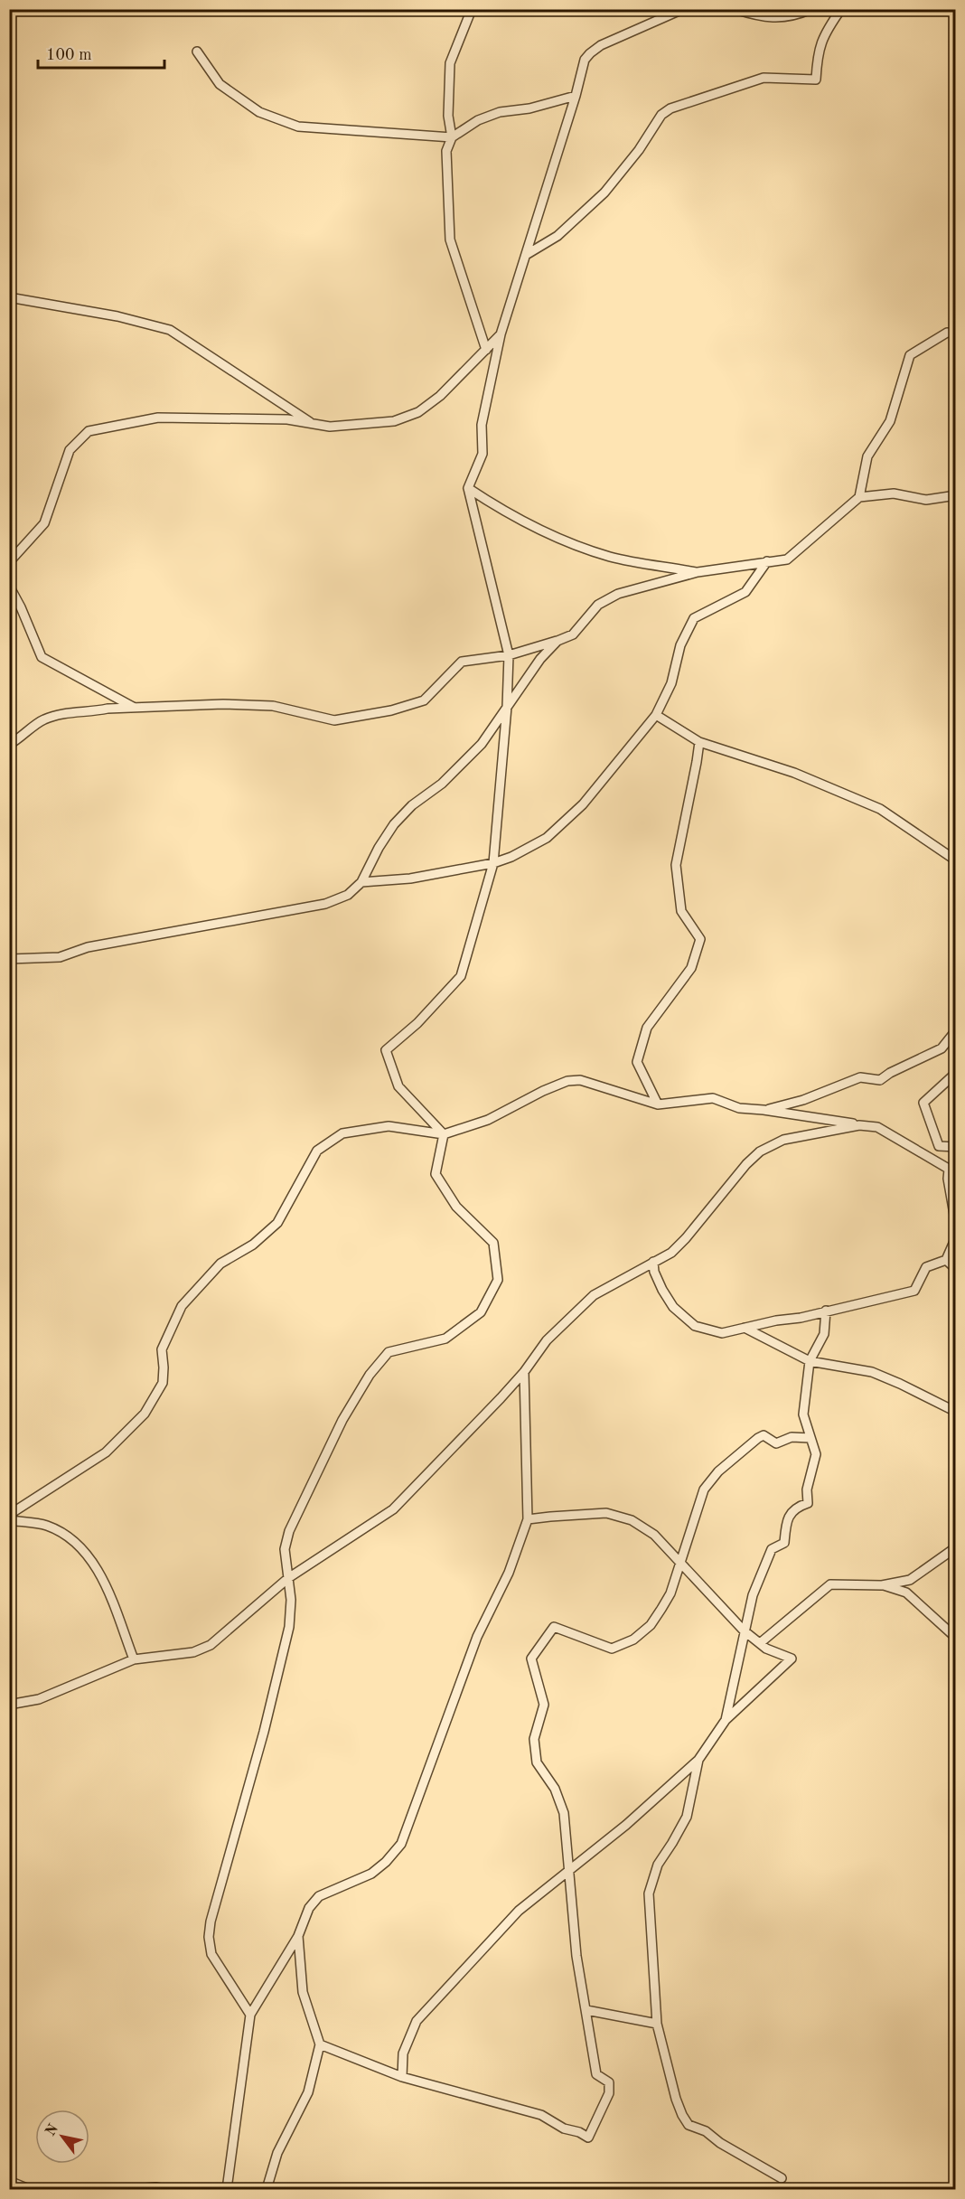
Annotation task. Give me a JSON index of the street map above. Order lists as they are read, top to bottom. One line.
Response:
{"scale_bar":"100 m","north":"top left"}
